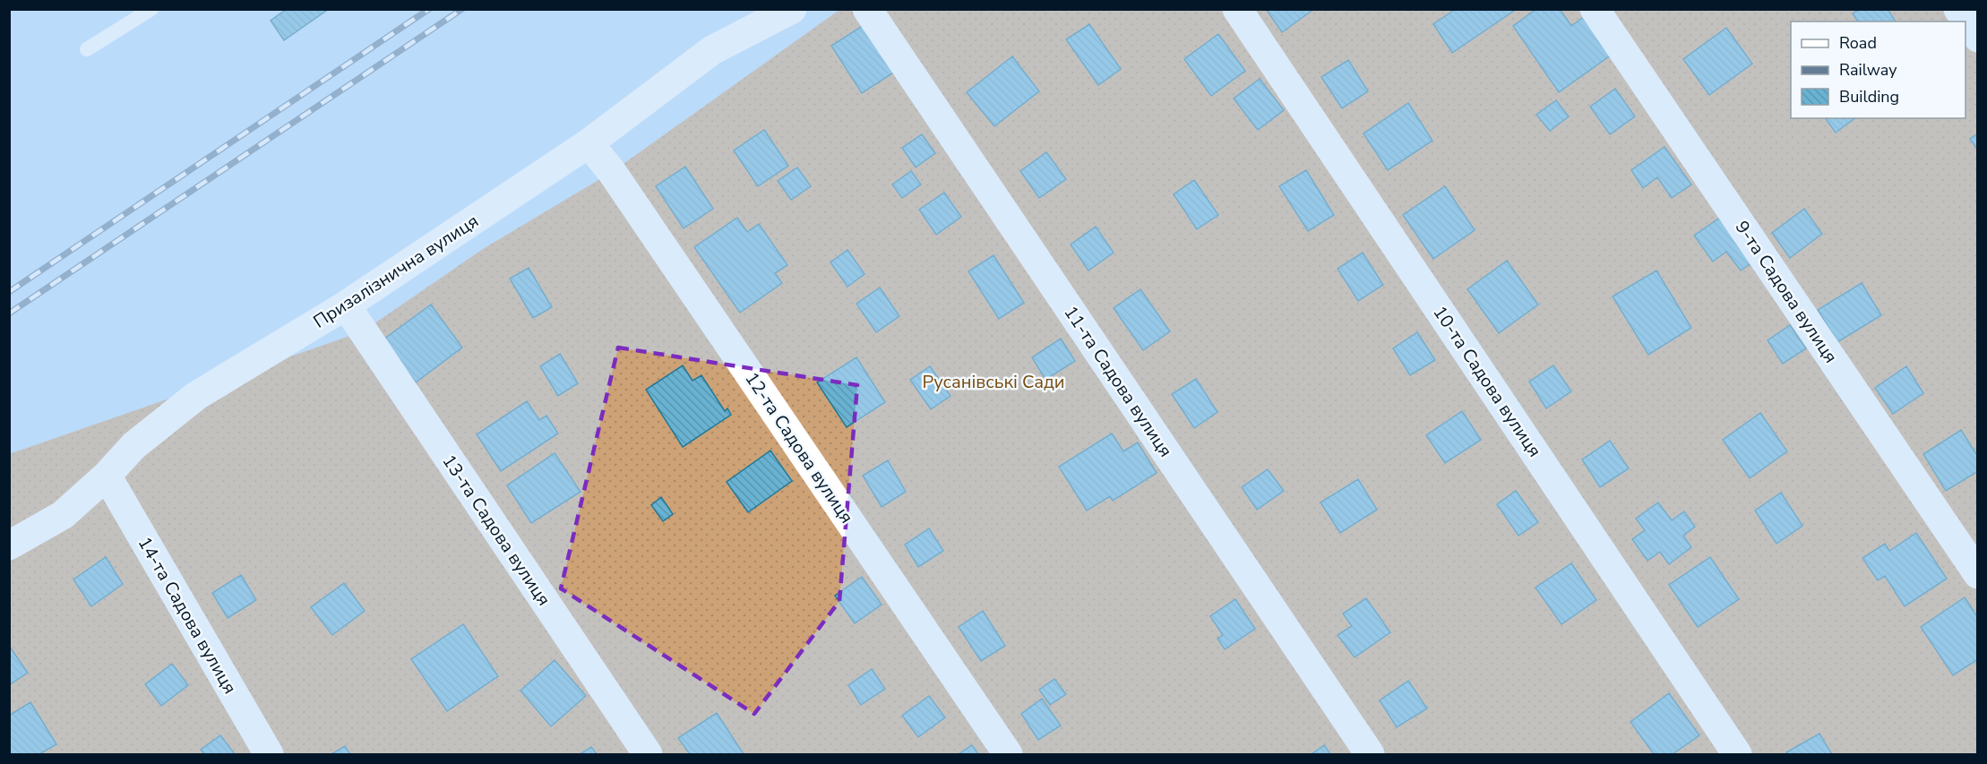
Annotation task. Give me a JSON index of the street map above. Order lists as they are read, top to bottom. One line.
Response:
{"streets":{"street":["Призалізнична вулиця","9-та Садова вулиця","11-та Садова вулиця","10-та Садова вулиця","12-та Садова вулиця","13-та Садова вулиця","14-та Садова вулиця"]},"crossings":[["Призалізнична вулиця","12-та Садова вулиця"],["Призалізнична вулиця","13-та Садова вулиця"],["Призалізнична вулиця","14-та Садова вулиця"]],"parks":["Русанівські Сади"],"legend":["Road","Railway","Building"]}
